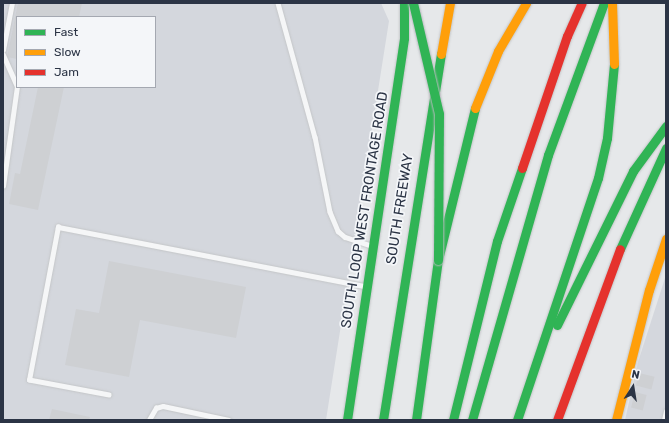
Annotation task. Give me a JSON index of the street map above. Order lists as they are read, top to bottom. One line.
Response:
{"streets":{"main road":["SOUTH FREEWAY","SOUTH LOOP WEST FRONTAGE ROAD"]},"legend":["Fast","Slow","Jam"],"north":"top"}
